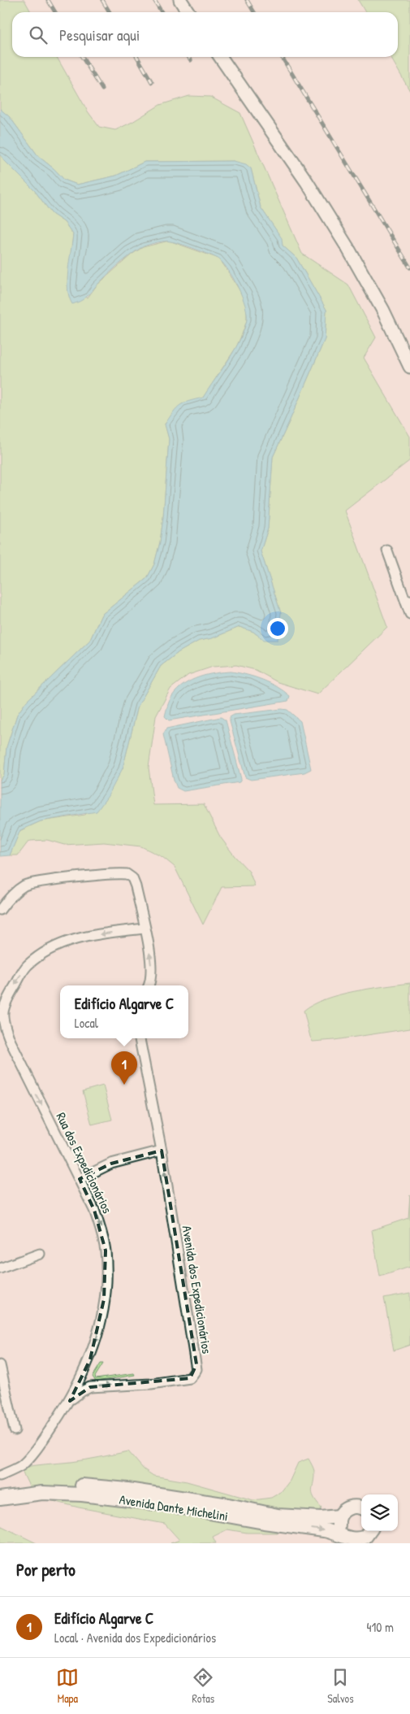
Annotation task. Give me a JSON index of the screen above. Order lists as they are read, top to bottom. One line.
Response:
{"streets":{"main road":["Avenida Dante Michelini"],"street":["Rua dos Expedicionários","Avenida dos Expedicionários"]},"crossings":[["Rua dos Expedicionários","Avenida dos Expedicionários"]],"one_way":["Rua dos Expedicionários"],"page":{"search":"Pesquisar aqui","popup":["Edifício Algarve C","Local"],"pins":"1","heading":"Por perto","list":[{"mark":"1","name":"Edifício Algarve C","note":"Local · Avenida dos Expedicionários","value":"410 m"}],"nav":["Mapa","Rotas","Salvos"]}}
